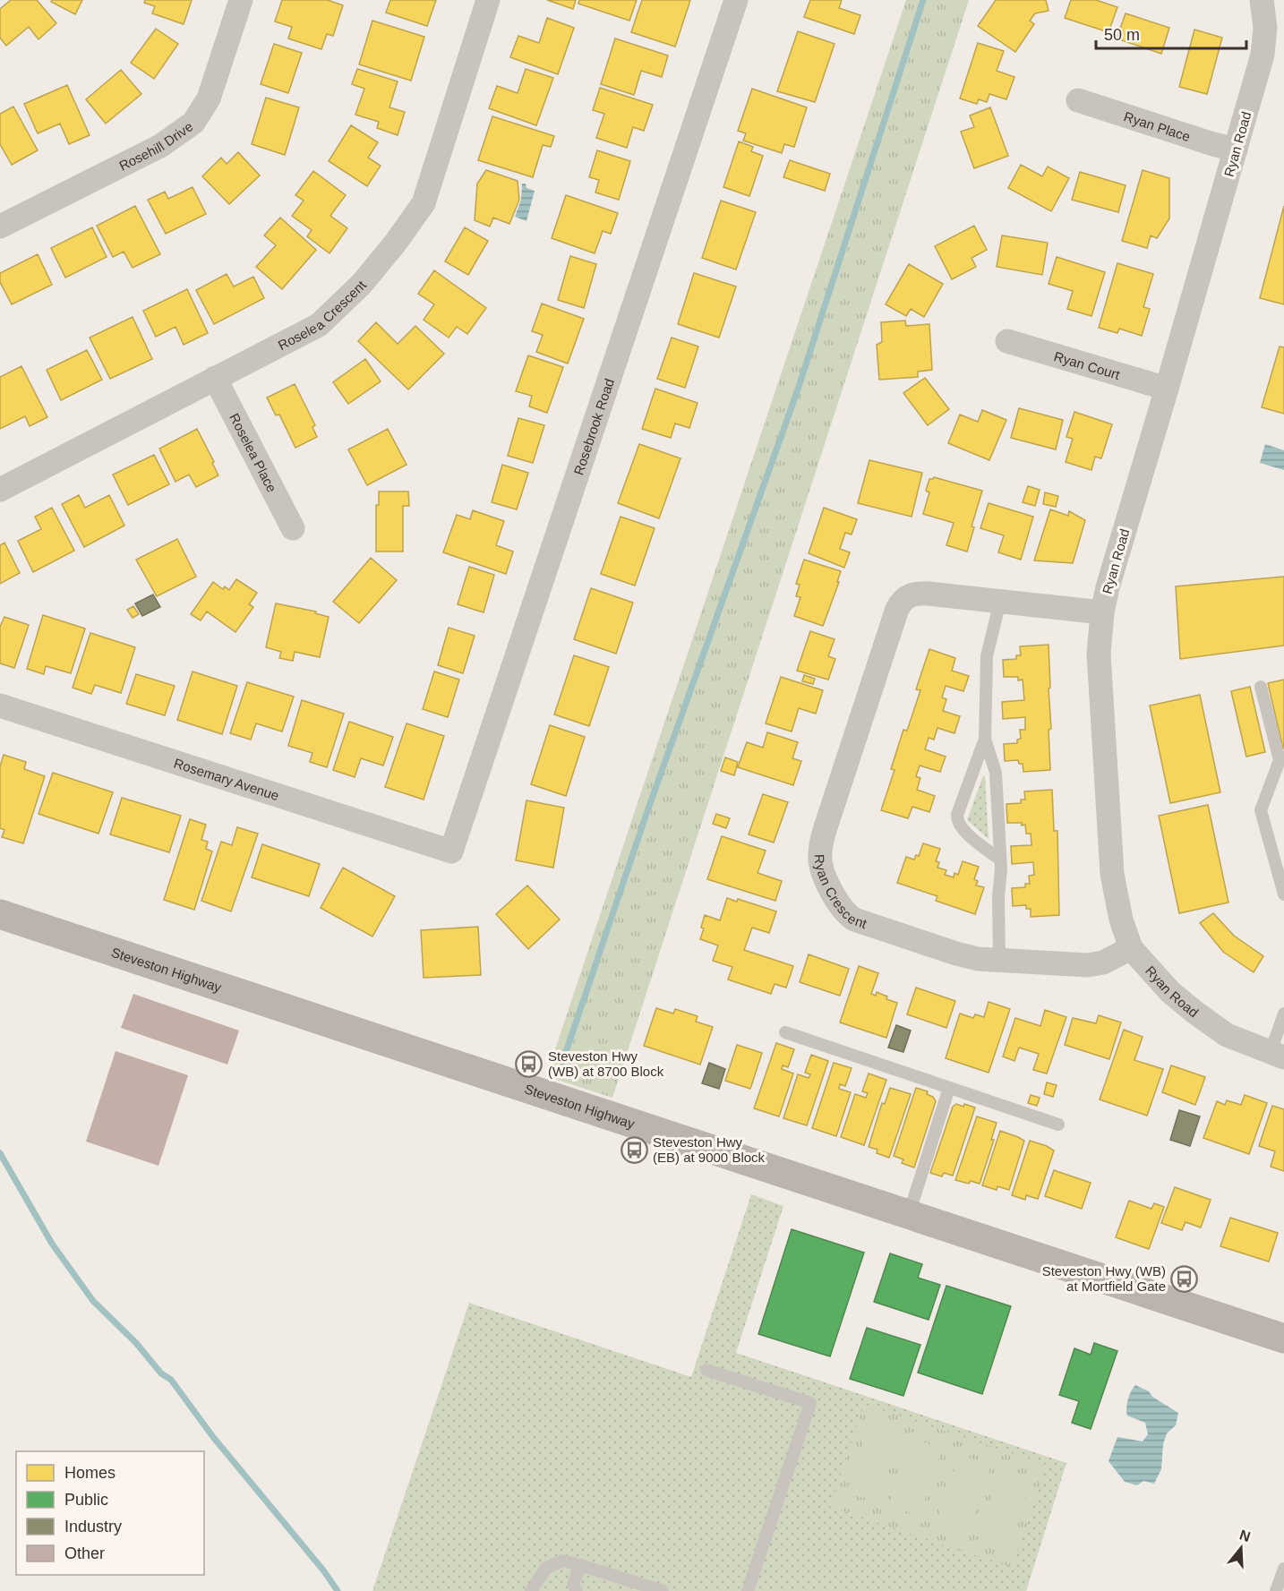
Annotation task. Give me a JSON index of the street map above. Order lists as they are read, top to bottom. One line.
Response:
{"streets":{"main road":["Steveston Highway"],"street":["Ryan Place","Rosehill Drive","Ryan Road","Roselea Crescent","Ryan Court","Rosebrook Road","Roselea Place","Rosemary Avenue","Ryan Crescent"]},"crossings":[["Ryan Place","Ryan Road"],["Ryan Road","Ryan Court"],["Ryan Road","Ryan Crescent"],["Roselea Crescent","Roselea Place"],["Rosebrook Road","Rosemary Avenue"]],"places":{"bus stop":["Steveston Hwy (WB) at 8700 Block","Steveston Hwy (EB) at 9000 Block","Steveston Hwy (WB) at Mortfield Gate"]},"legend":["Homes","Public","Industry","Other"],"scale_bar":"50 m","north":"top"}
